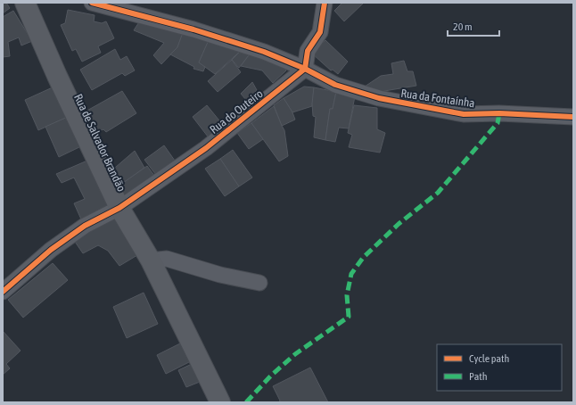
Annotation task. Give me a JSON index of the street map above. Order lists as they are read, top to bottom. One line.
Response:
{"streets":{"main road":["Rua de Salvador Brandão"],"street":["Rua da Fontaínha","Rua do Outeiro"]},"crossings":[["Rua da Fontaínha","Rua do Outeiro"],["Rua do Outeiro","Rua de Salvador Brandão"]],"legend":["Cycle path","Path"],"scale_bar":"20 m"}
